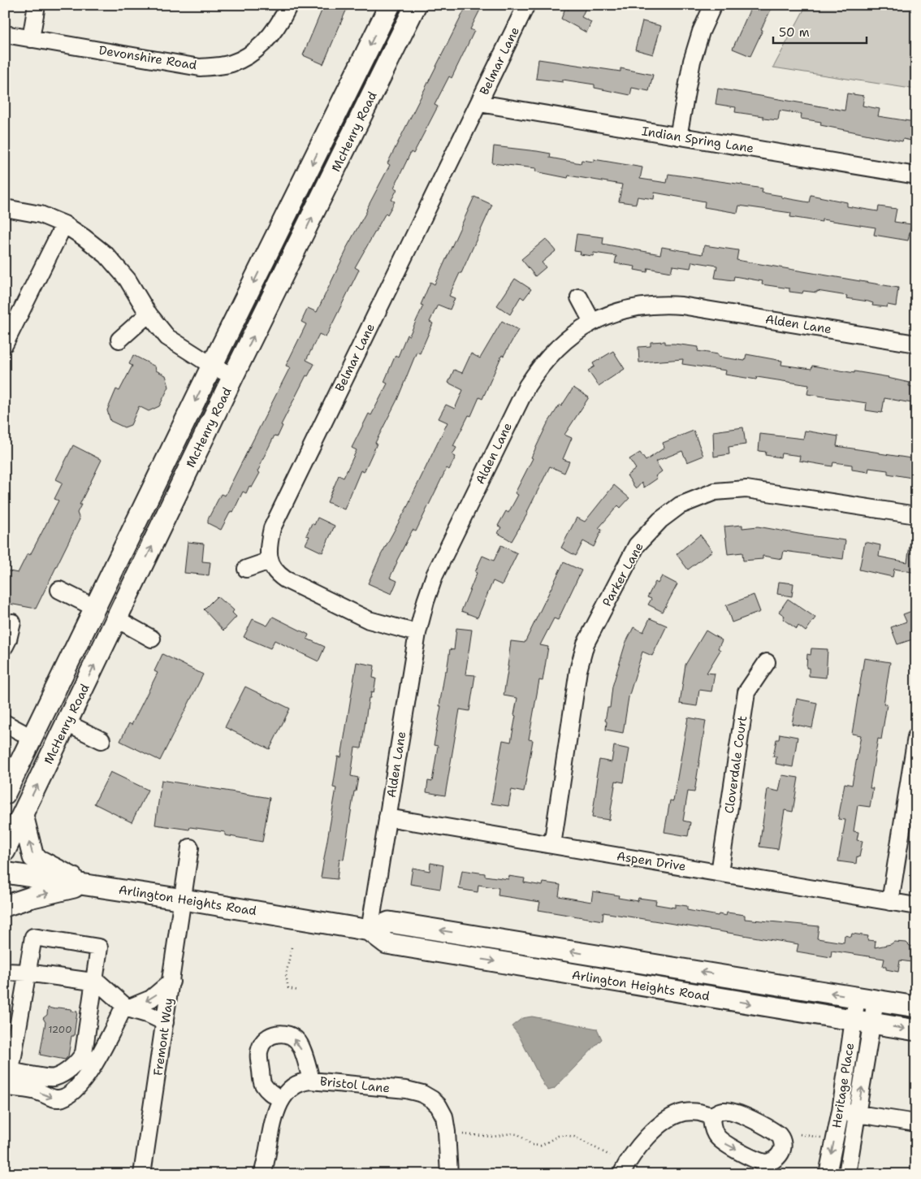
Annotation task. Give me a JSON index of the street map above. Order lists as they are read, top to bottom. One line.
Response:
{"streets":{"main road":["McHenry Road","Arlington Heights Road"],"street":["Devonshire Road","Belmar Lane","Indian Spring Lane","Alden Lane","Parker Lane","Cloverdale Court","Aspen Drive","Fremont Way","Bristol Lane","Heritage Place"]},"crossings":[["Belmar Lane","Indian Spring Lane"],["Alden Lane","Aspen Drive"],["Alden Lane","Arlington Heights Road"],["Parker Lane","Aspen Drive"],["Cloverdale Court","Aspen Drive"],["Arlington Heights Road","Fremont Way"],["Arlington Heights Road","Heritage Place"]],"house_numbers":["1200"],"scale_bar":"50 m"}
